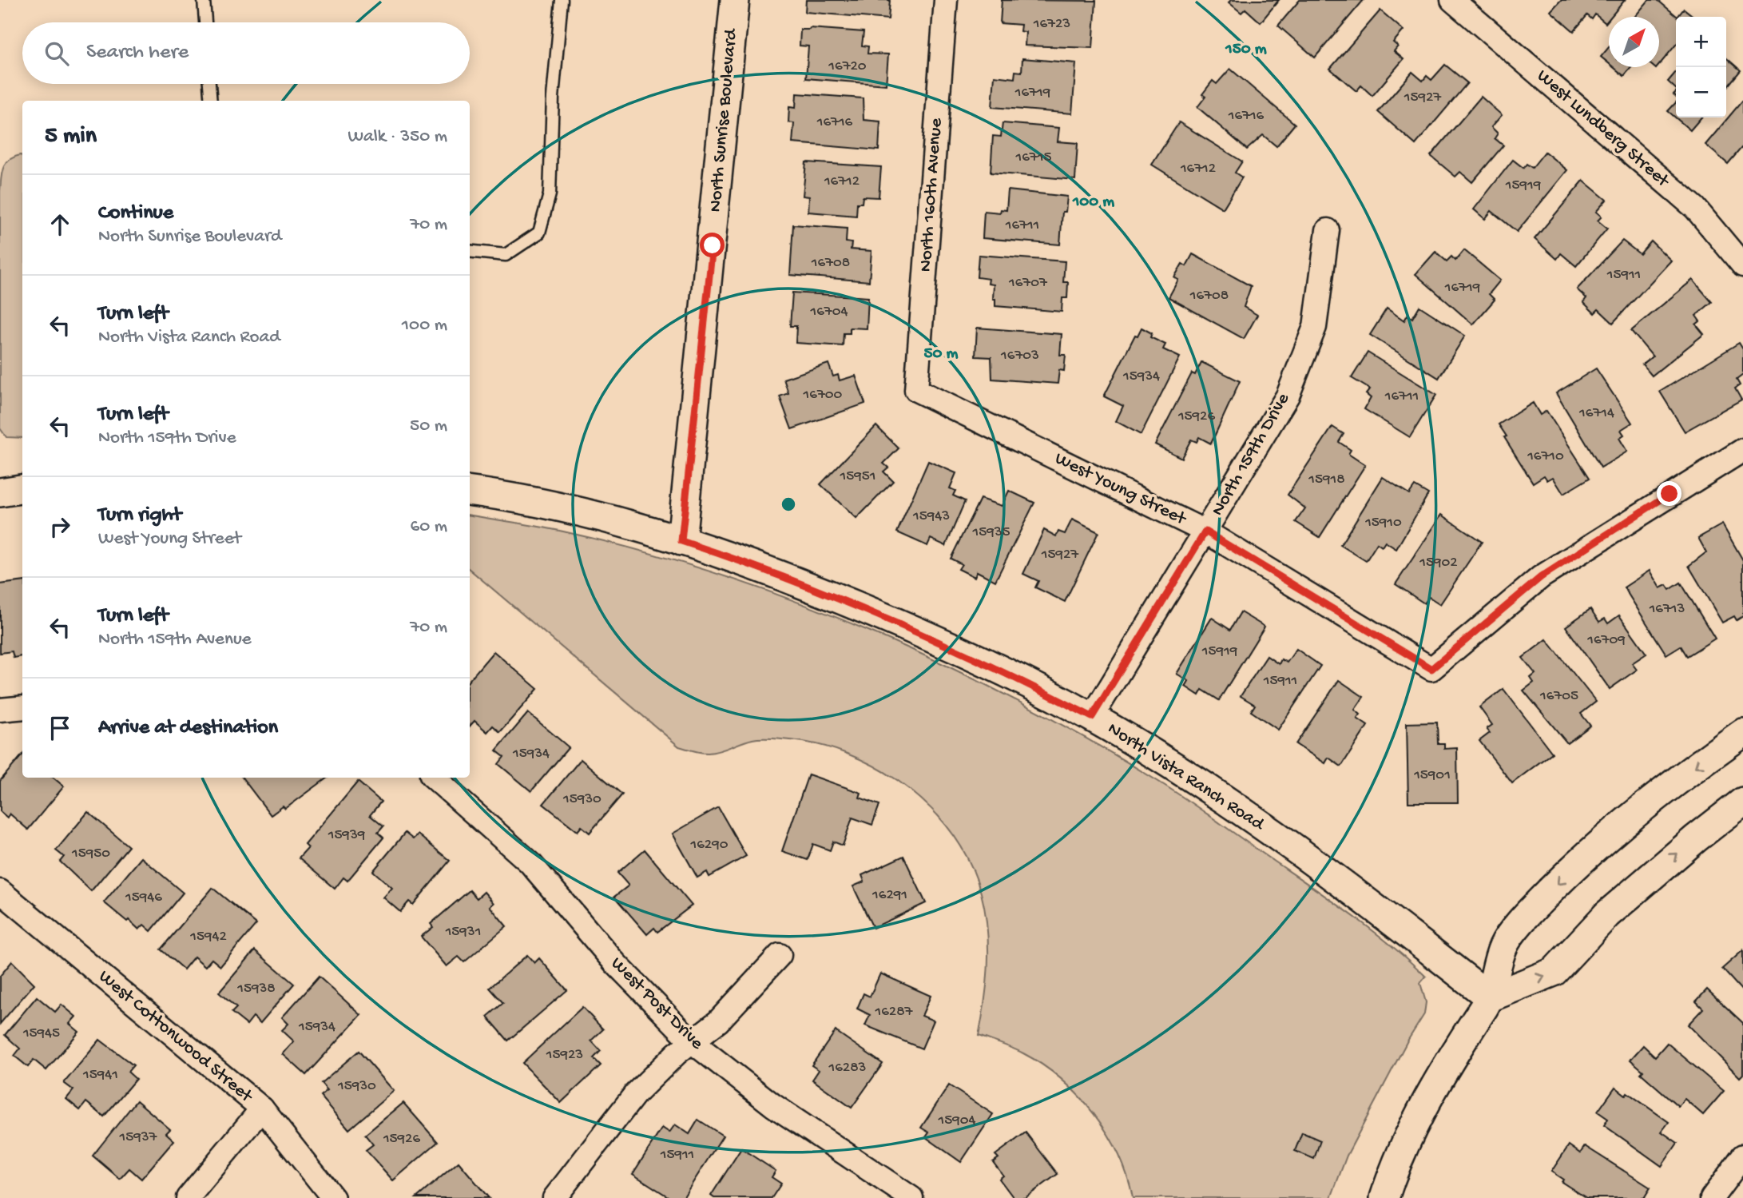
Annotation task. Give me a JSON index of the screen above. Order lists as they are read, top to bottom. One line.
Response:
{"streets":{"street":["North Sunrise Boulevard","West Lundberg Street","North 160th Avenue","North 159th Drive","West Young Street","North Vista Ranch Road","West Post Drive","West Cottonwood Street"]},"crossings":[["North Sunrise Boulevard","North Vista Ranch Road"],["North 160th Avenue","West Young Street"],["North 159th Drive","West Young Street"],["North 159th Drive","North Vista Ranch Road"]],"house_numbers":["16723","16720","16719","15927","16716","16716","16715","16712","16712","15919","16711","16708","15911","16707","16719","16708","16704","16703","15934","16700","16711","16714","15926","16710","15951","15918","15943","15910","15935","15927","15902","16713","16709","15919","15911","16705","15934","15901","15930","15939","16290","15950","16291","15946","15931","15942","15938","16287","15934","15945","15923","16283","15941","15930","15904","15937","15926","15911"],"north":"top right","page":{"map_buttons":["+","−"],"search":"Search here","heading":["5 min","Walk · 350 m"],"list":[["Continue","North Sunrise Boulevard","70 m"],["Turn left","North Vista Ranch Road","100 m"],["Turn left","North 159th Drive","50 m"],["Turn right","West Young Street","60 m"],["Turn left","North 159th Avenue","70 m"],"Arrive at destination"]},"rings":["150 m","100 m","50 m"]}
